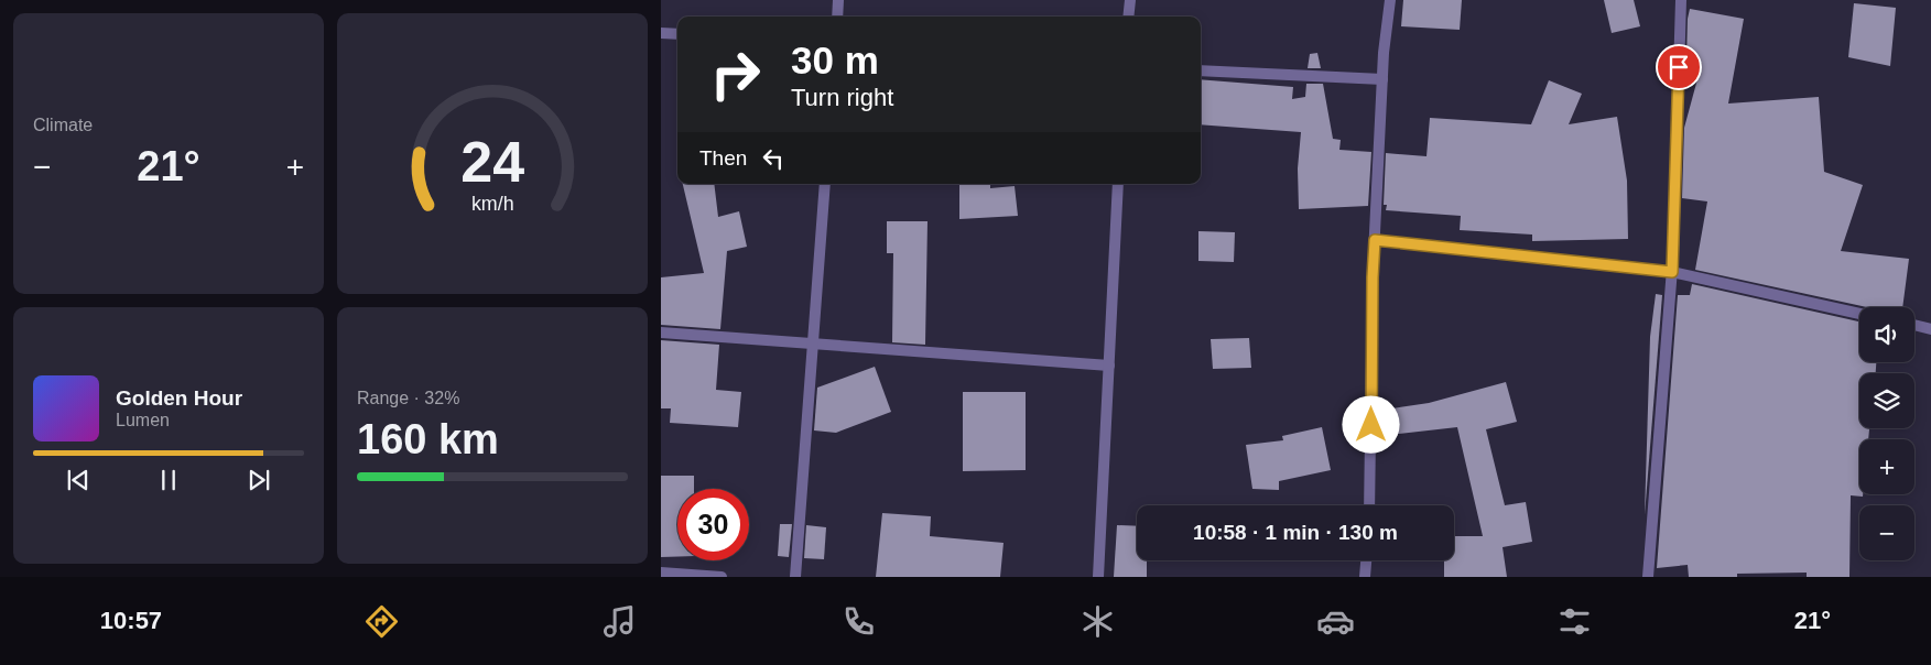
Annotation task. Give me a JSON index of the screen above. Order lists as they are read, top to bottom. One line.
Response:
{"page":{"tile":["Climate",["Range · 32%","160 km"]],"turn":["30 m","Turn right"],"then":"Then","heat":["−","21°","+"],"map_buttons":["+","−"],"song":["Golden Hour","Lumen"],"limit":"30","trip":"10:58 · 1 min · 130 m","tabs":["10:57","21°"],"gauge":["24","km/h"]}}
